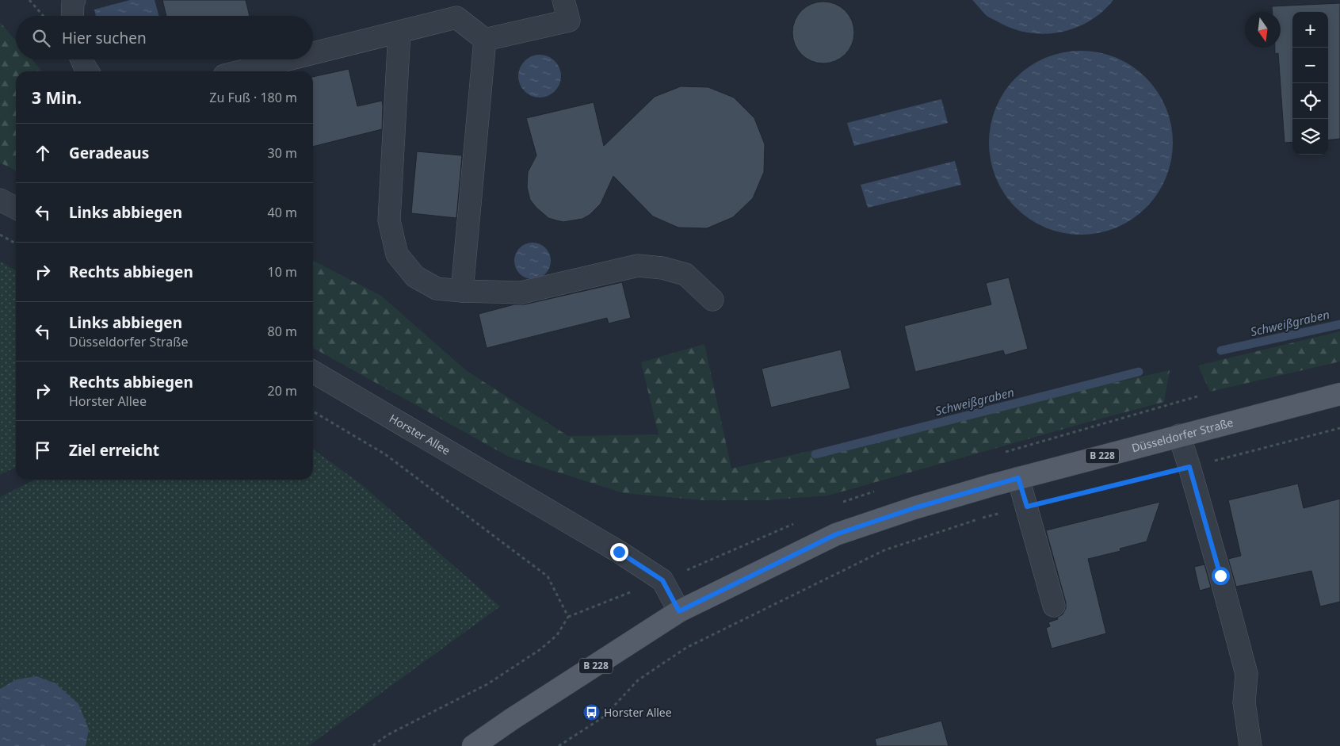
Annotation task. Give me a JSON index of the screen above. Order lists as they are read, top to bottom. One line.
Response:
{"streets":{"main road":["Düsseldorfer Straße","B 228"],"street":["Horster Allee"]},"crossings":[["Horster Allee","Düsseldorfer Straße"]],"water":["Schweißgraben"],"places":{"bus stop":["Horster Allee"]},"north":"bottom","page":{"map_buttons":["+","−"],"search":"Hier suchen","heading":["3 Min.","Zu Fuß · 180 m"],"list":[["Geradeaus","30 m"],["Links abbiegen","40 m"],["Rechts abbiegen","10 m"],["Links abbiegen","Düsseldorfer Straße","80 m"],["Rechts abbiegen","Horster Allee","20 m"],"Ziel erreicht"]}}
